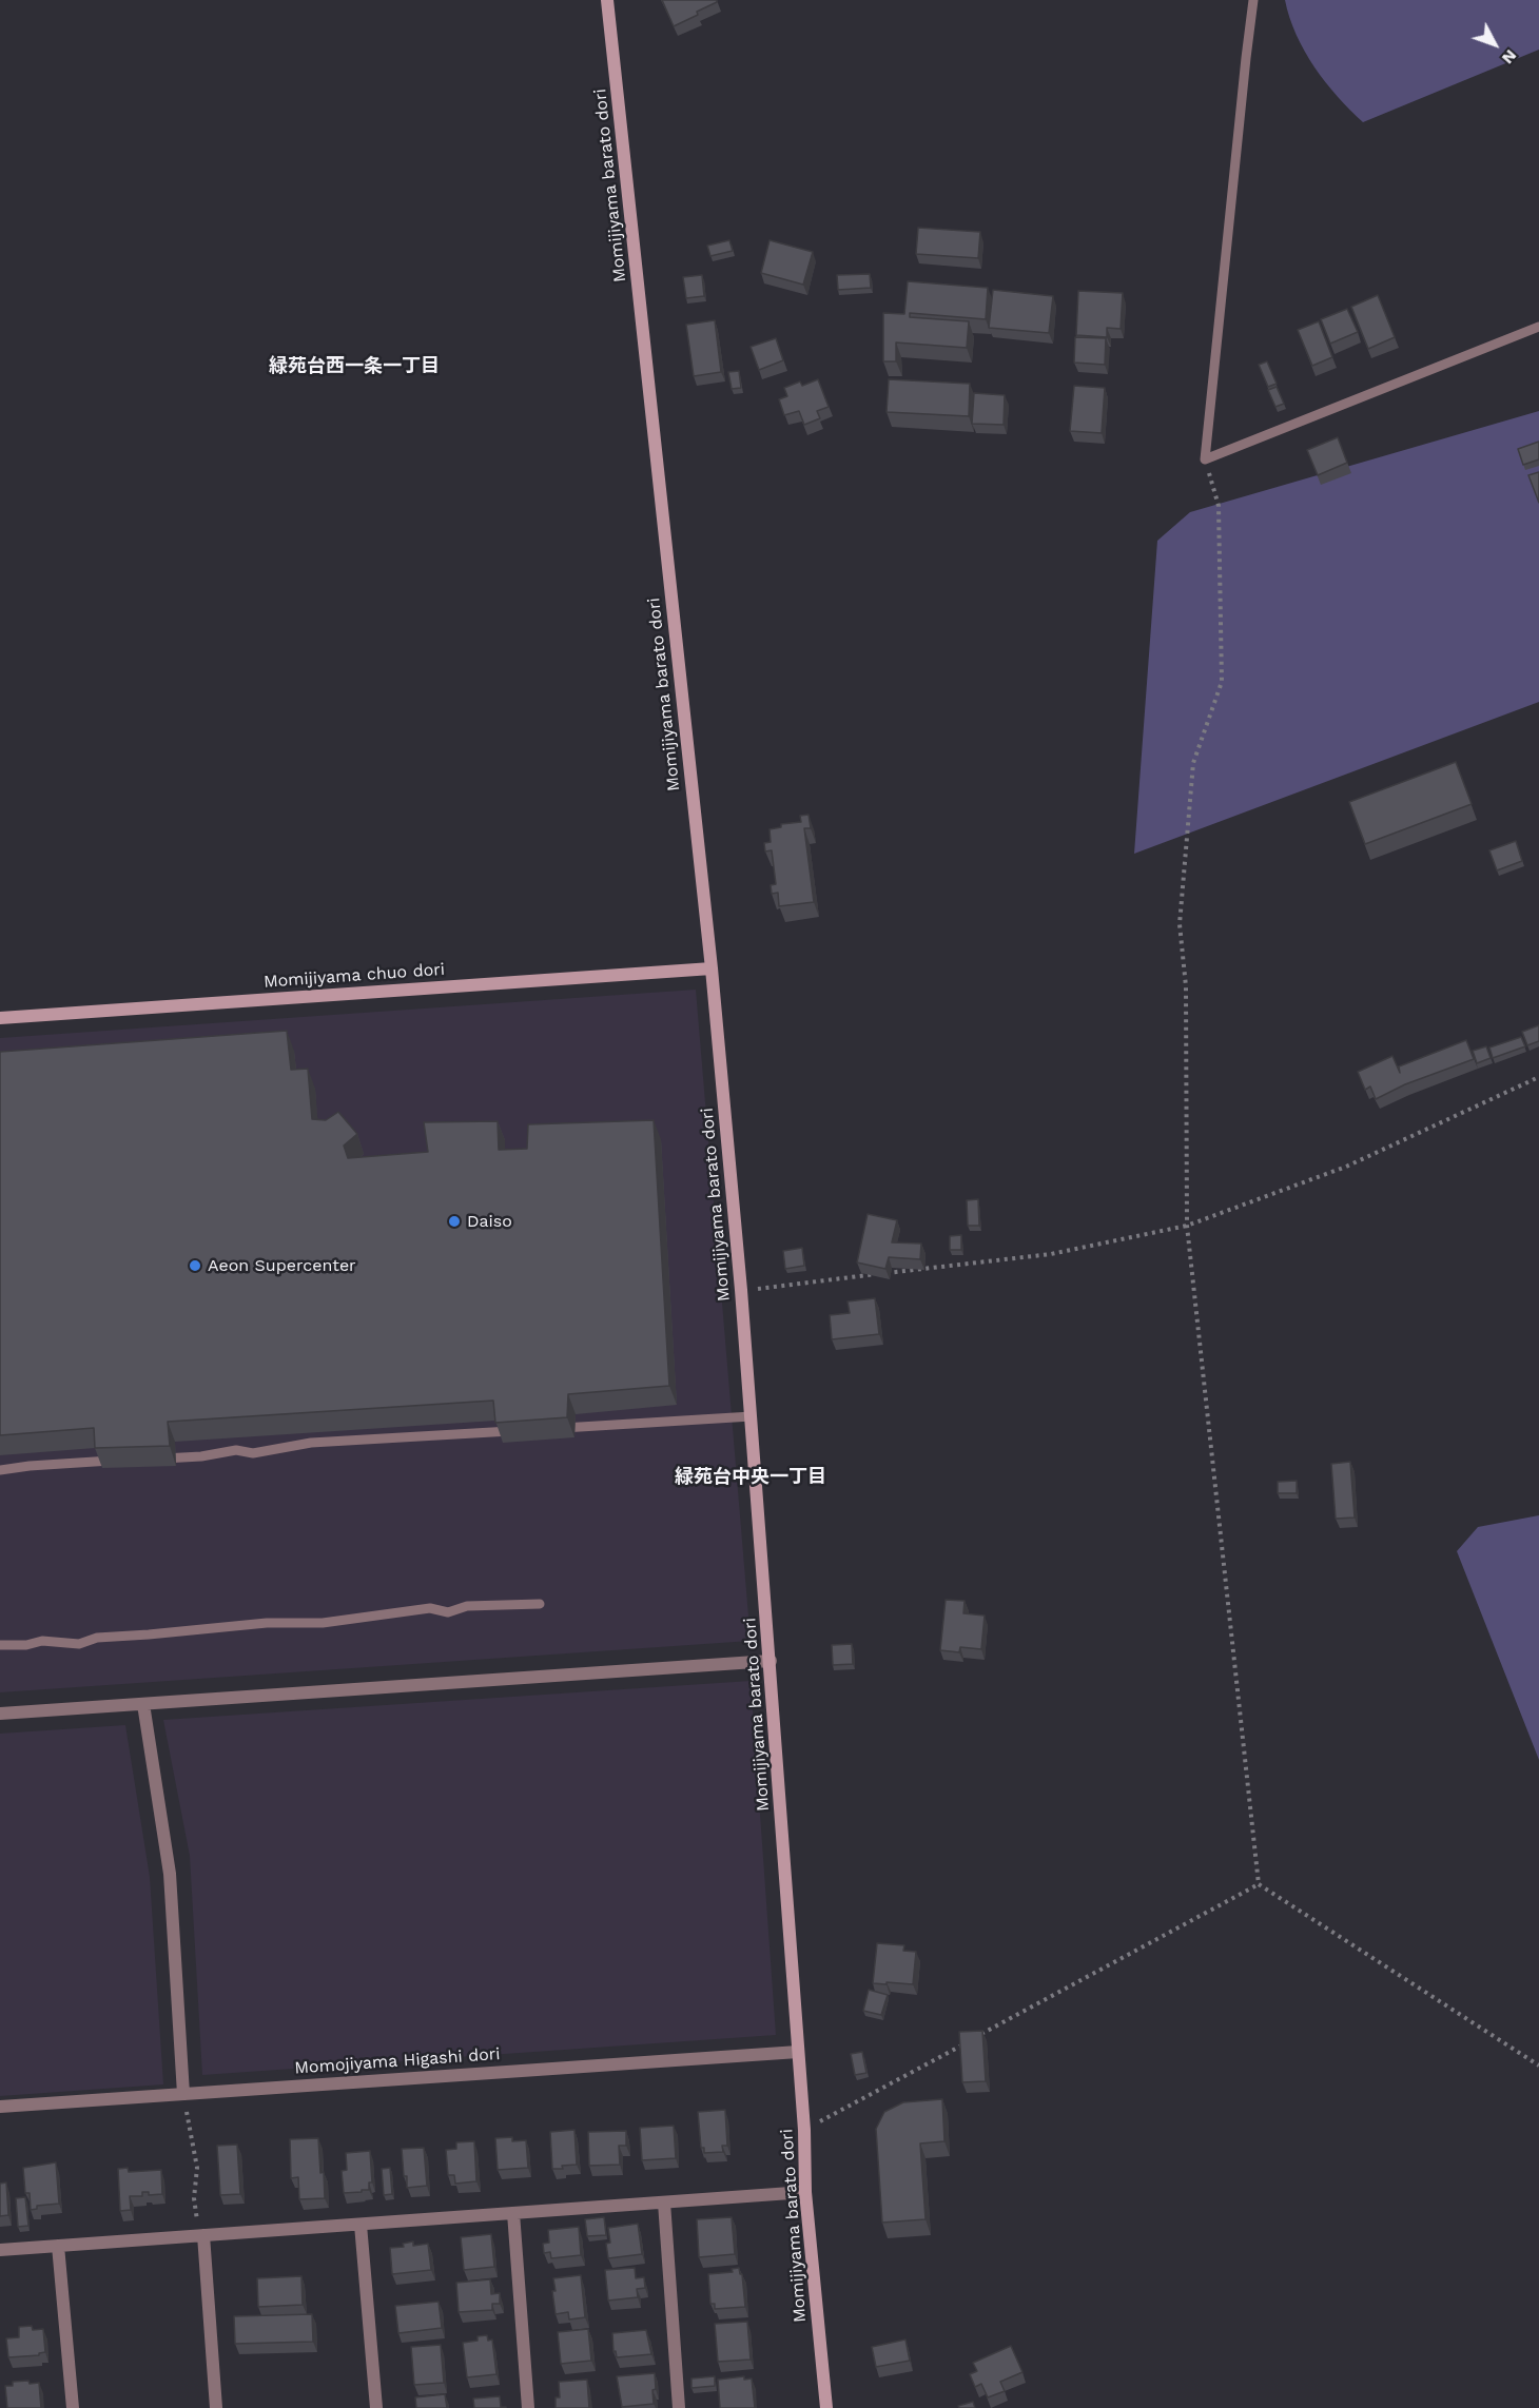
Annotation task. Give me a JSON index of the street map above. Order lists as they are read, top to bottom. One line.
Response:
{"streets":{"street":["Momijiyama barato dori","Momijiyama chuo dori","Momojiyama Higashi dori"]},"crossings":[["Momijiyama barato dori","Momijiyama chuo dori"],["Momijiyama barato dori","Momojiyama Higashi dori"]],"districts":["緑苑台西一条一丁目","緑苑台中央一丁目"],"places":["Daiso","Aeon Supercenter"],"north":"bottom right"}
